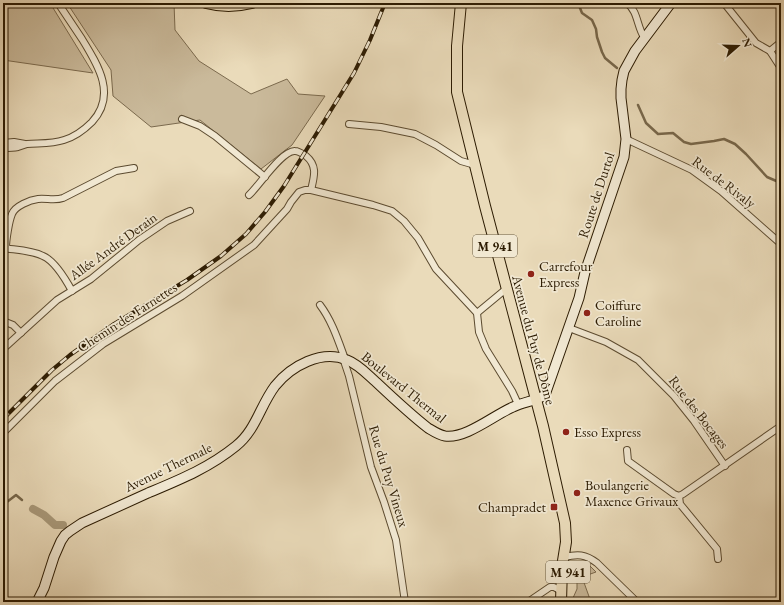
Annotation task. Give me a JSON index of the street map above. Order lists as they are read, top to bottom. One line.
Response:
{"streets":{"main road":["Route de Durtol","M 941","Avenue du Puy de Dôme","Boulevard Thermal","Avenue Thermale"],"street":["Rue de Rivaly","Allée André Derain","Chemin des Farnettes","Rue des Bocages","Rue du Puy Vineux"]},"crossings":[["Rue de Rivaly","Route de Durtol"],["Route de Durtol","Avenue du Puy de Dôme"],["Route de Durtol","Boulevard Thermal"],["Route de Durtol","Rue des Bocages"],["Avenue du Puy de Dôme","Boulevard Thermal"],["Boulevard Thermal","Avenue Thermale"],["Boulevard Thermal","Rue du Puy Vineux"],["Avenue Thermale","Rue du Puy Vineux"]],"places":{"other":["Carrefour Express","Coiffure Caroline","Esso Express","Boulangerie Maxence Grivaux"],"transit":["Champradet"]},"north":"right"}
